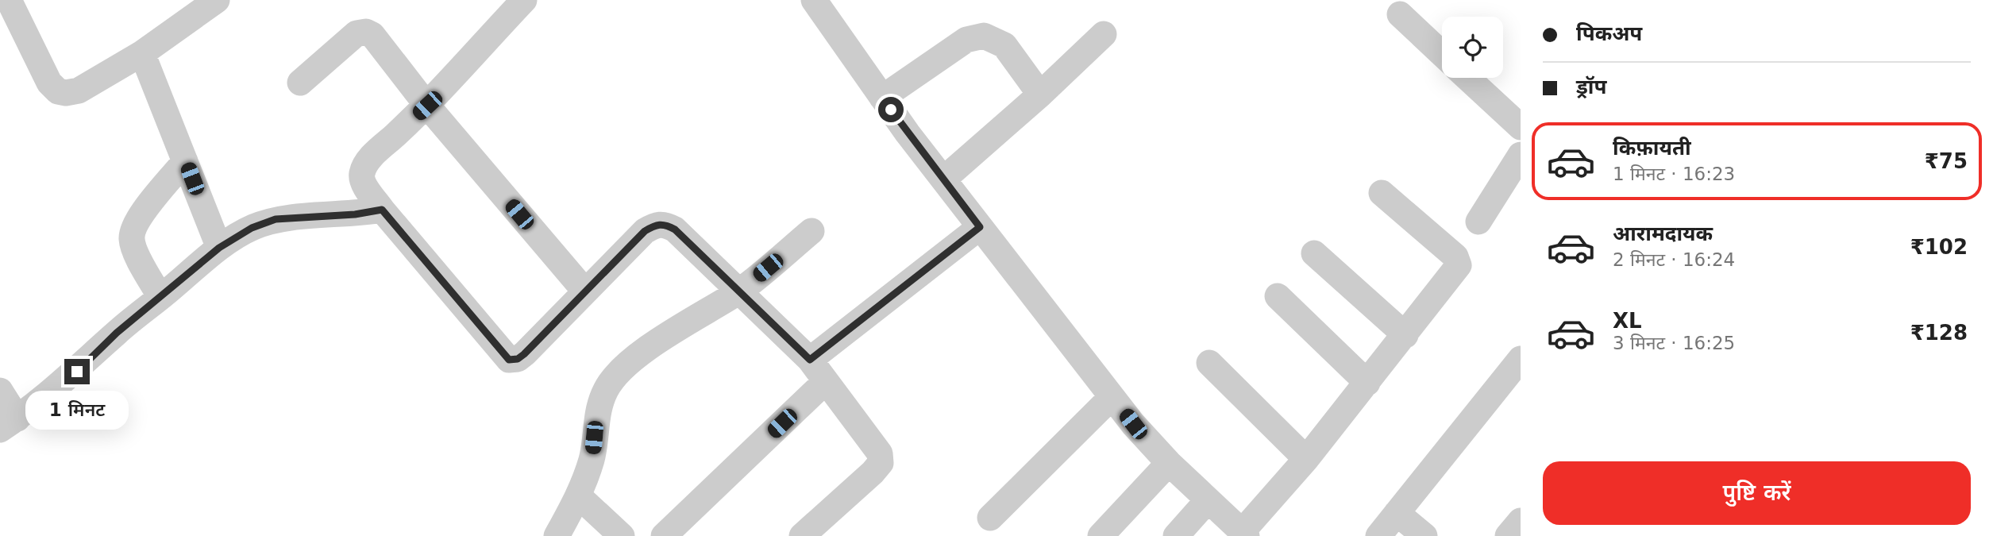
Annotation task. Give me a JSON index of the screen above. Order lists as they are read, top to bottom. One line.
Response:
{"page":{"banner":["पिकअप","ड्रॉप"],"list":[{"name":"किफ़ायती","note":"1 मिनट · 16:23","value":"₹75"},{"name":"आरामदायक","note":"2 मिनट · 16:24","value":"₹102"},{"name":"XL","note":"3 मिनट · 16:25","value":"₹128"}],"bubble":"1 मिनट","buttons":"पुष्टि करें"}}
